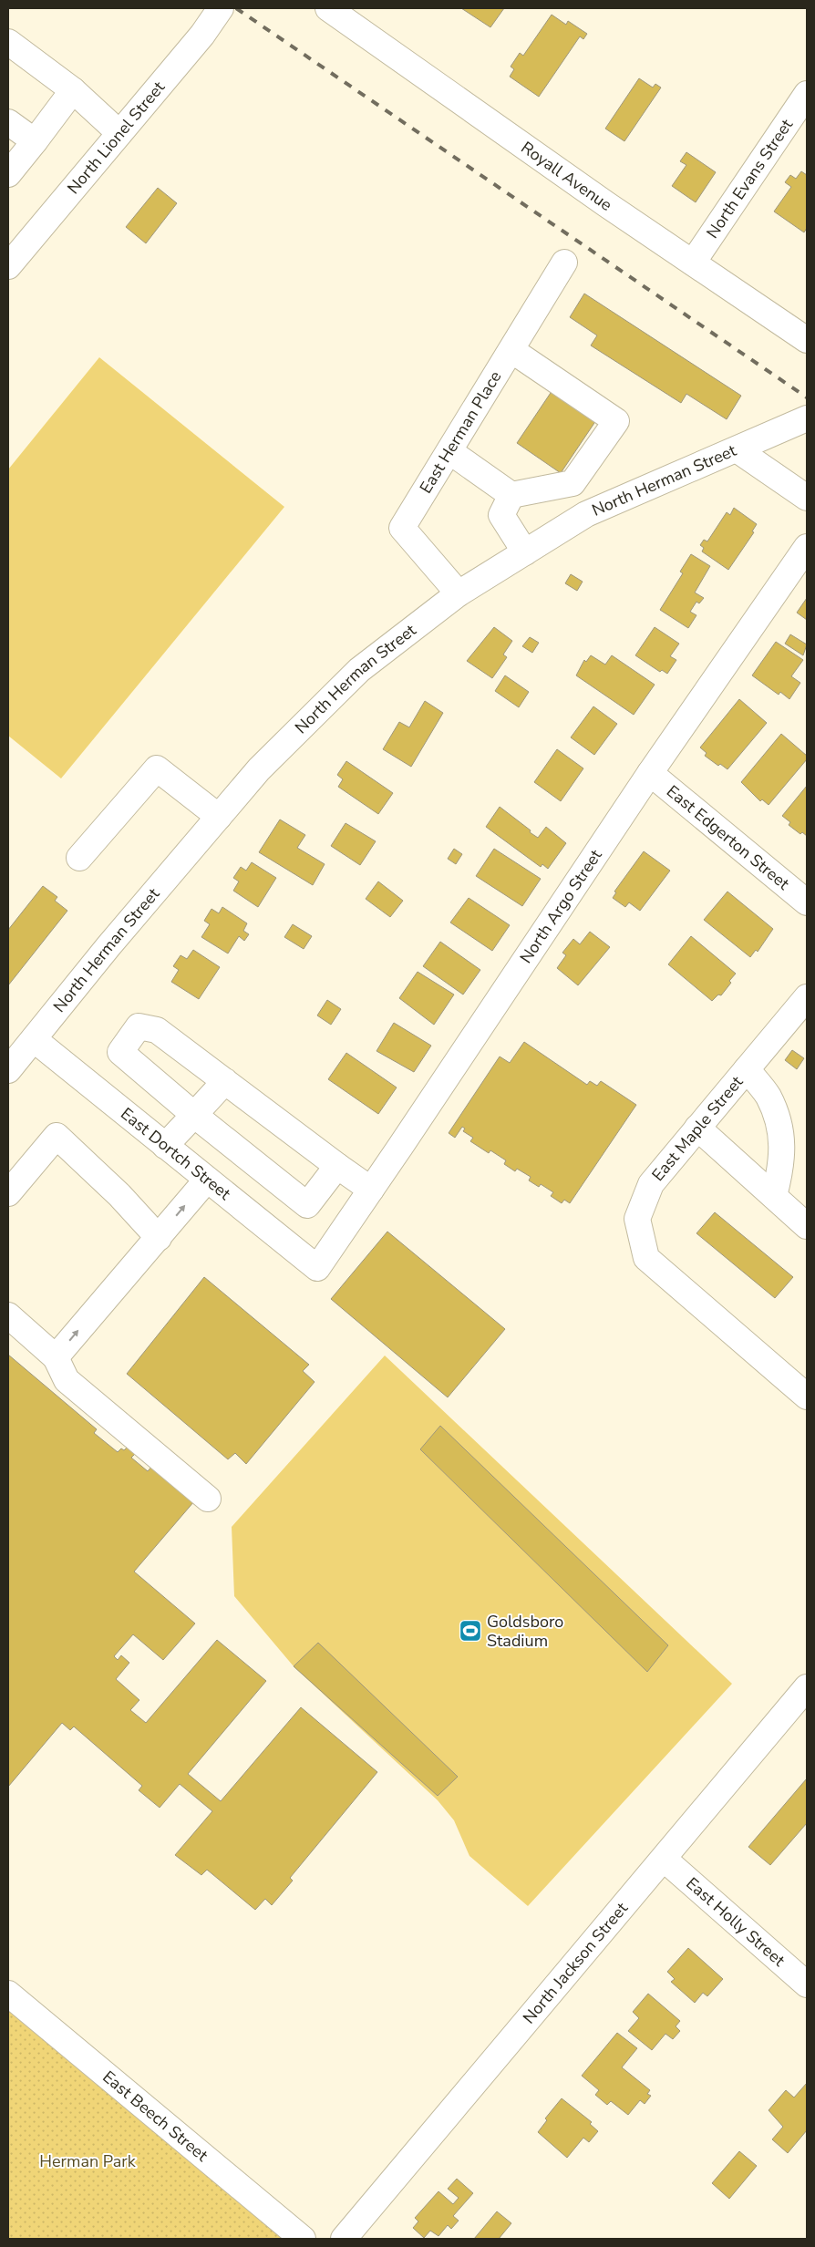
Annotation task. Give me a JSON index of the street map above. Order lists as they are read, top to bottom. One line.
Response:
{"streets":{"street":["North Lionel Street","Royall Avenue","North Evans Street","East Herman Place","North Herman Street","East Edgerton Street","North Argo Street","East Maple Street","East Dortch Street","East Holly Street","North Jackson Street","East Beech Street"]},"crossings":[["Royall Avenue","North Evans Street"],["East Herman Place","North Herman Street"],["North Herman Street","East Dortch Street"],["East Edgerton Street","North Argo Street"],["North Argo Street","East Dortch Street"],["East Holly Street","North Jackson Street"]],"parks":["Herman Park"],"places":{"sports":["Goldsboro Stadium"]}}
